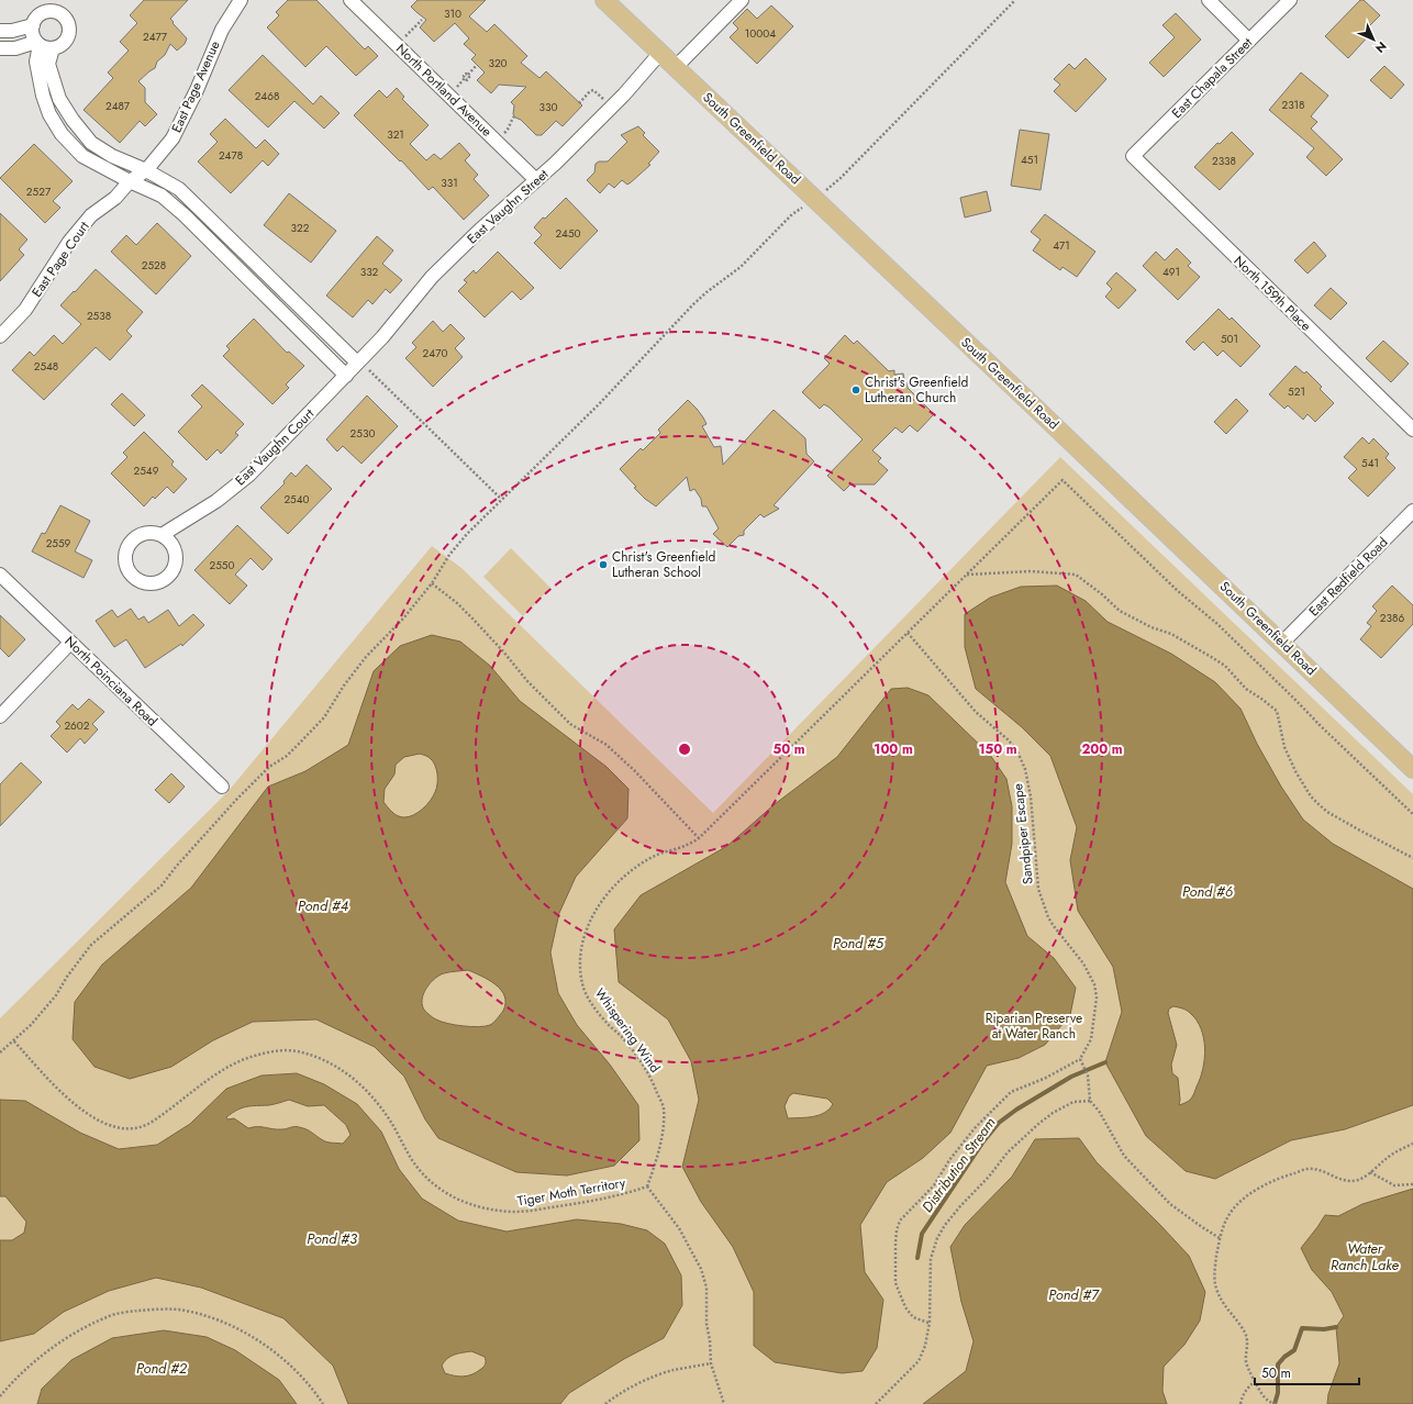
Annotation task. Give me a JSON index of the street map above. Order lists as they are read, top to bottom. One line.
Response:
{"streets":{"main road":["South Greenfield Road"],"street":["East Chapala Street","East Page Avenue","North Portland Avenue","East Vaughn Street","East Page Court","North 159th Place","East Vaughn Court","East Redfield Road","North Poinciana Road"],"path":["Sandpiper Escape","Whispering Wind","Tiger Moth Territory"]},"crossings":[["East Chapala Street","North 159th Place"],["East Page Avenue","East Page Court"],["North Portland Avenue","East Vaughn Street"],["South Greenfield Road","East Vaughn Street"],["South Greenfield Road","East Redfield Road"],["East Vaughn Street","East Vaughn Court"],["Sandpiper Escape","Whispering Wind"],["Whispering Wind","Tiger Moth Territory"]],"water":["Pond #6","Pond #4","Pond #5","Distribution Stream","Pond #3","Water Ranch Lake","Pond #7","Pond #2"],"parks":["Riparian Preserve at Water Ranch"],"places":["Christ's Greenfield Lutheran Church","Christ's Greenfield Lutheran School"],"house_numbers":["310","10004","2477","320","2468","2318","2487","330","321","2478","451","2338","331","2527","322","2450","471","2528","332","491","2538","501","2470","2548","521","2530","541","2549","2540","2559","2550","2386","2602"],"scale_bar":"50 m","north":"bottom right","rings":["50 m","100 m","150 m","200 m"]}
